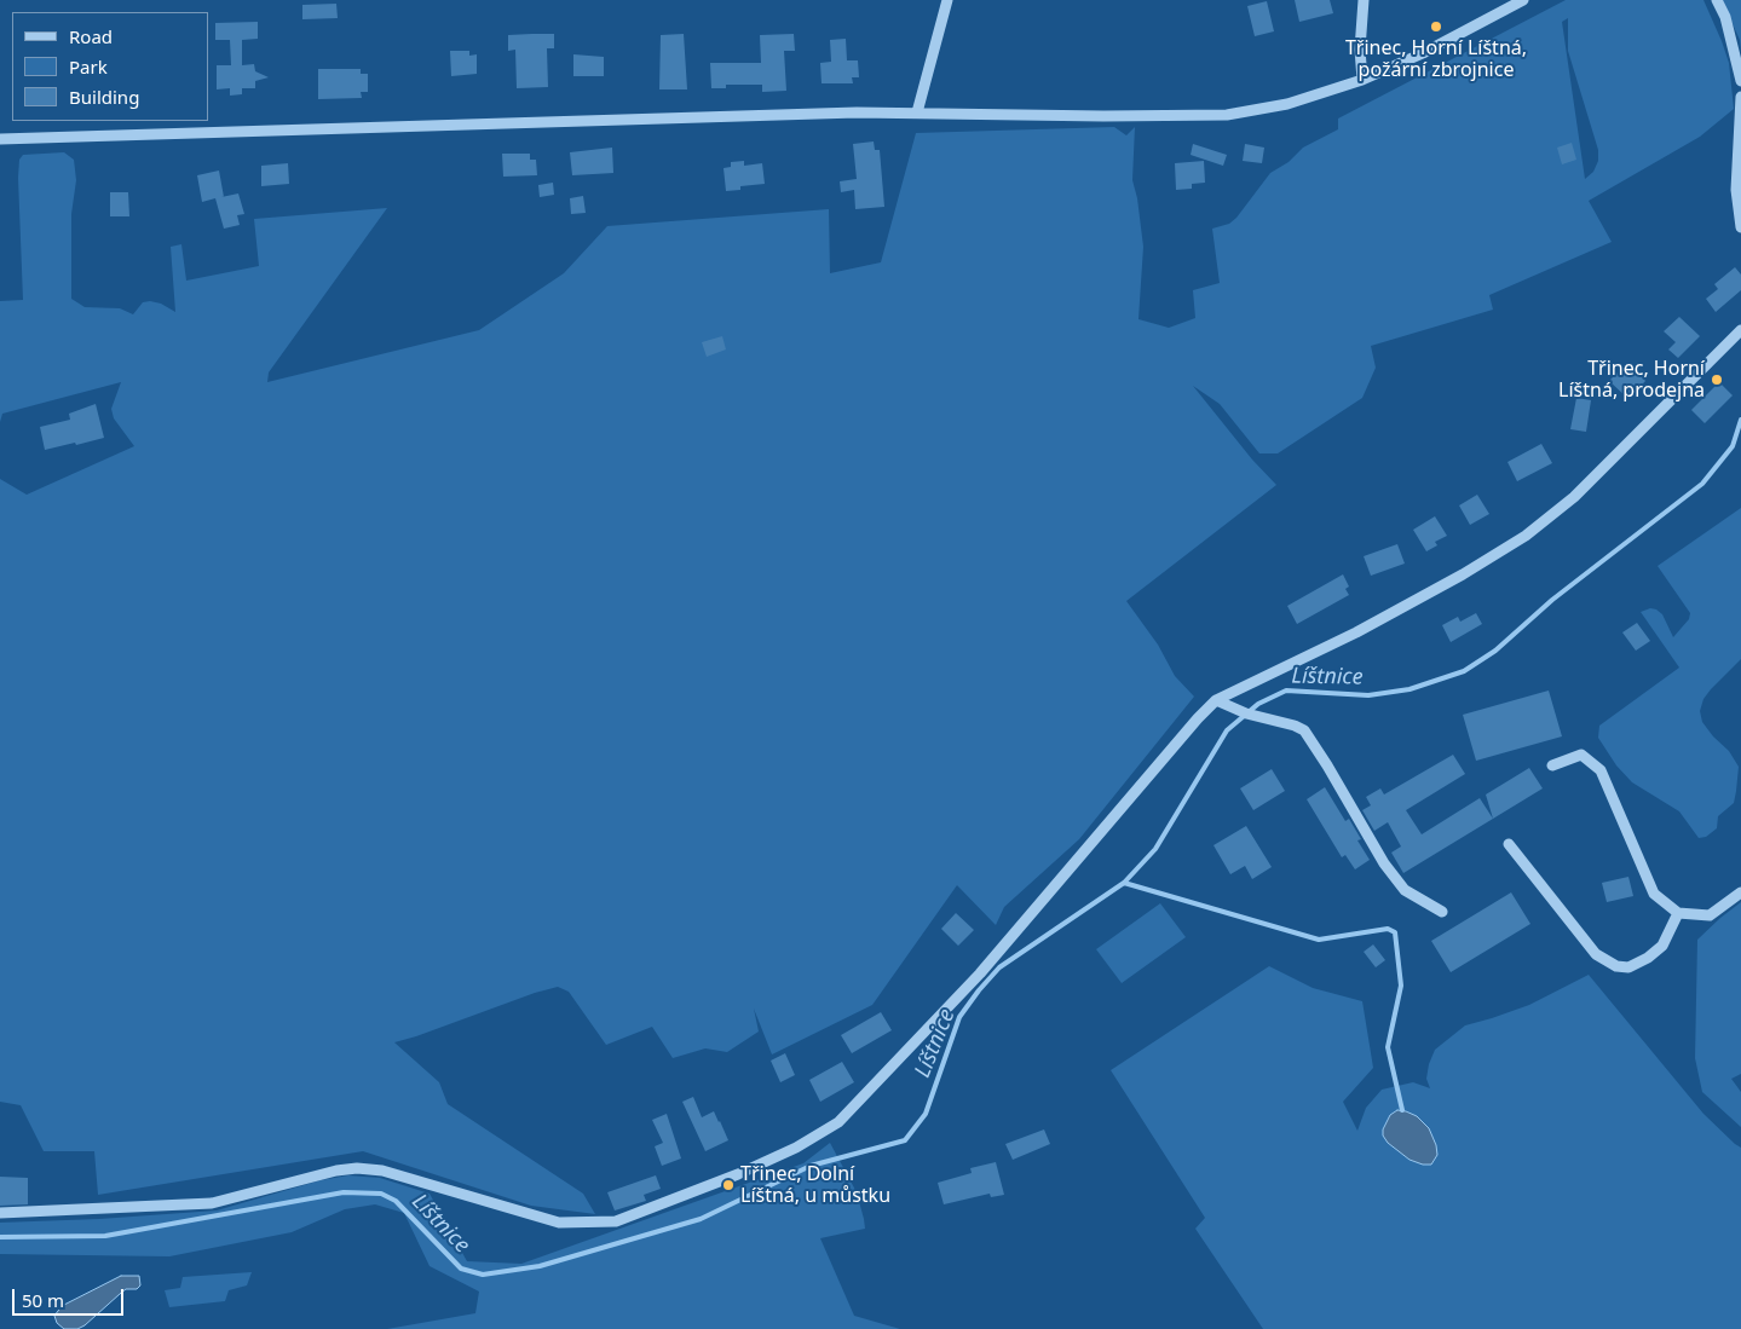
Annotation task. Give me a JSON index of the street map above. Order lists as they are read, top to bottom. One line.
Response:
{"water":["Líštnice"],"places":["Třinec, Horní Líštná, požární zbrojnice","Třinec, Horní Líštná, prodejna","Třinec, Dolní Líštná, u můstku"],"legend":["Road","Park","Building"],"scale_bar":"50 m"}
